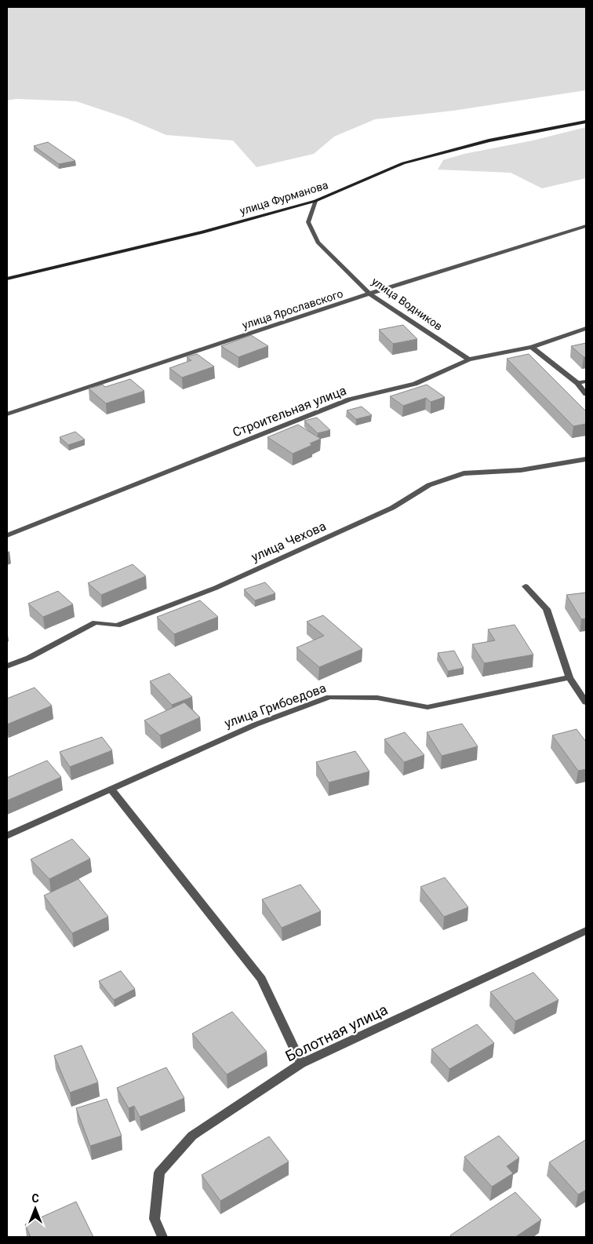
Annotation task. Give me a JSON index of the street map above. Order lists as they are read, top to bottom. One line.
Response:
{"streets":{"main road":["улица Фурманова"],"street":["улица Водников","улица Ярославского","Строительная улица","улица Чехова","улица Грибоедова","Болотная улица"]},"crossings":[["улица Фурманова","улица Водников"],["улица Водников","улица Ярославского"],["улица Водников","Строительная улица"]],"north":"top"}
